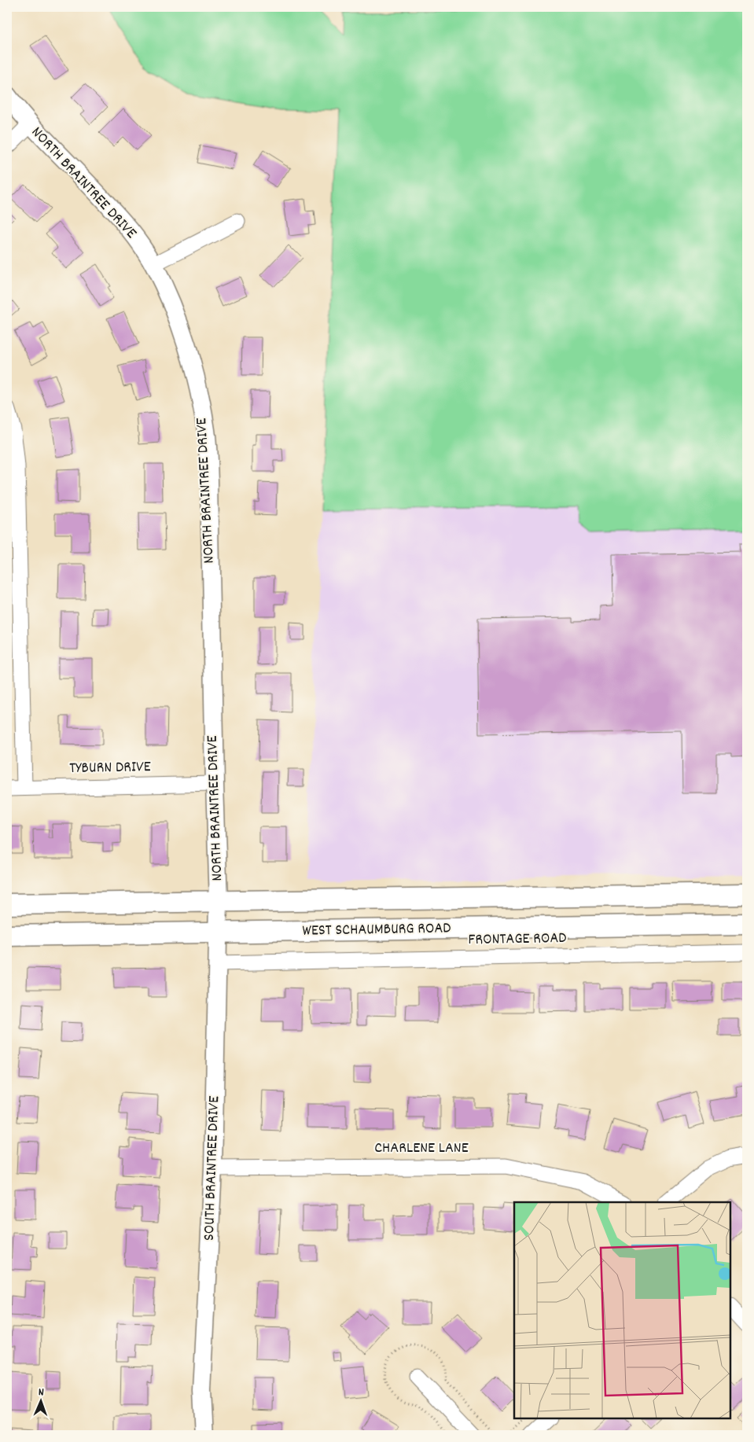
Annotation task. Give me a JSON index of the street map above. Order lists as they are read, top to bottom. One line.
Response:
{"streets":{"main road":["WEST SCHAUMBURG ROAD"],"street":["NORTH BRAINTREE DRIVE","TYBURN DRIVE","FRONTAGE ROAD","CHARLENE LANE","SOUTH BRAINTREE DRIVE"]},"crossings":[["NORTH BRAINTREE DRIVE","TYBURN DRIVE"],["NORTH BRAINTREE DRIVE","WEST SCHAUMBURG ROAD"],["NORTH BRAINTREE DRIVE","SOUTH BRAINTREE DRIVE"],["WEST SCHAUMBURG ROAD","SOUTH BRAINTREE DRIVE"],["FRONTAGE ROAD","SOUTH BRAINTREE DRIVE"],["CHARLENE LANE","SOUTH BRAINTREE DRIVE"]],"north":"top"}
